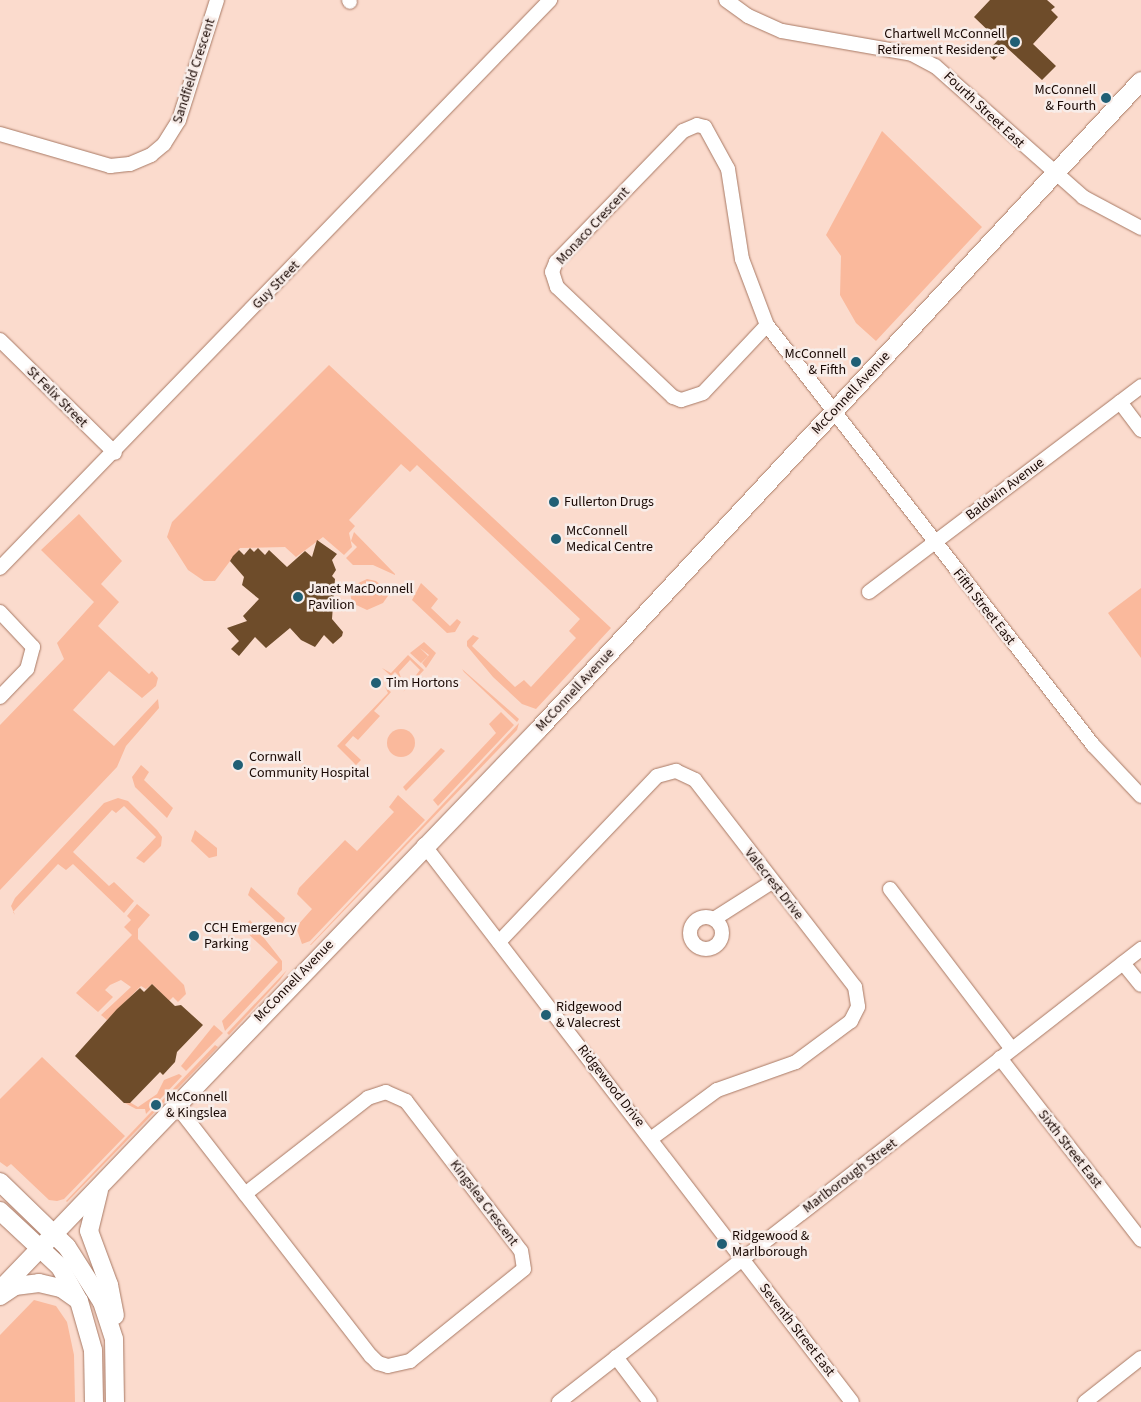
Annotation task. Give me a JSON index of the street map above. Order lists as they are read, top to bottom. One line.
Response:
{"streets":{"main road":["McConnell Avenue"],"street":["Sandfield Crescent","Fourth Street East","Monaco Crescent","Guy Street","St Felix Street","Baldwin Avenue","Fifth Street East","Valecrest Drive","Ridgewood Drive","Sixth Street East","Marlborough Street","Kingslea Crescent","Seventh Street East"]},"crossings":[["Fourth Street East","McConnell Avenue"],["Monaco Crescent","McConnell Avenue"],["Monaco Crescent","Fifth Street East"],["Guy Street","St Felix Street"],["McConnell Avenue","Fifth Street East"],["McConnell Avenue","Ridgewood Drive"],["McConnell Avenue","Kingslea Crescent"],["Baldwin Avenue","Fifth Street East"],["Valecrest Drive","Ridgewood Drive"],["Ridgewood Drive","Marlborough Street"],["Ridgewood Drive","Seventh Street East"],["Sixth Street East","Marlborough Street"],["Marlborough Street","Seventh Street East"]],"places":["Chartwell McConnell Retirement Residence","McConnell & Fourth","McConnell & Fifth","Fullerton Drugs","McConnell Medical Centre","Janet MacDonnell Pavilion","Tim Hortons","Cornwall Community Hospital","CCH Emergency Parking","Ridgewood & Valecrest","McConnell & Kingslea","Ridgewood & Marlborough"]}
